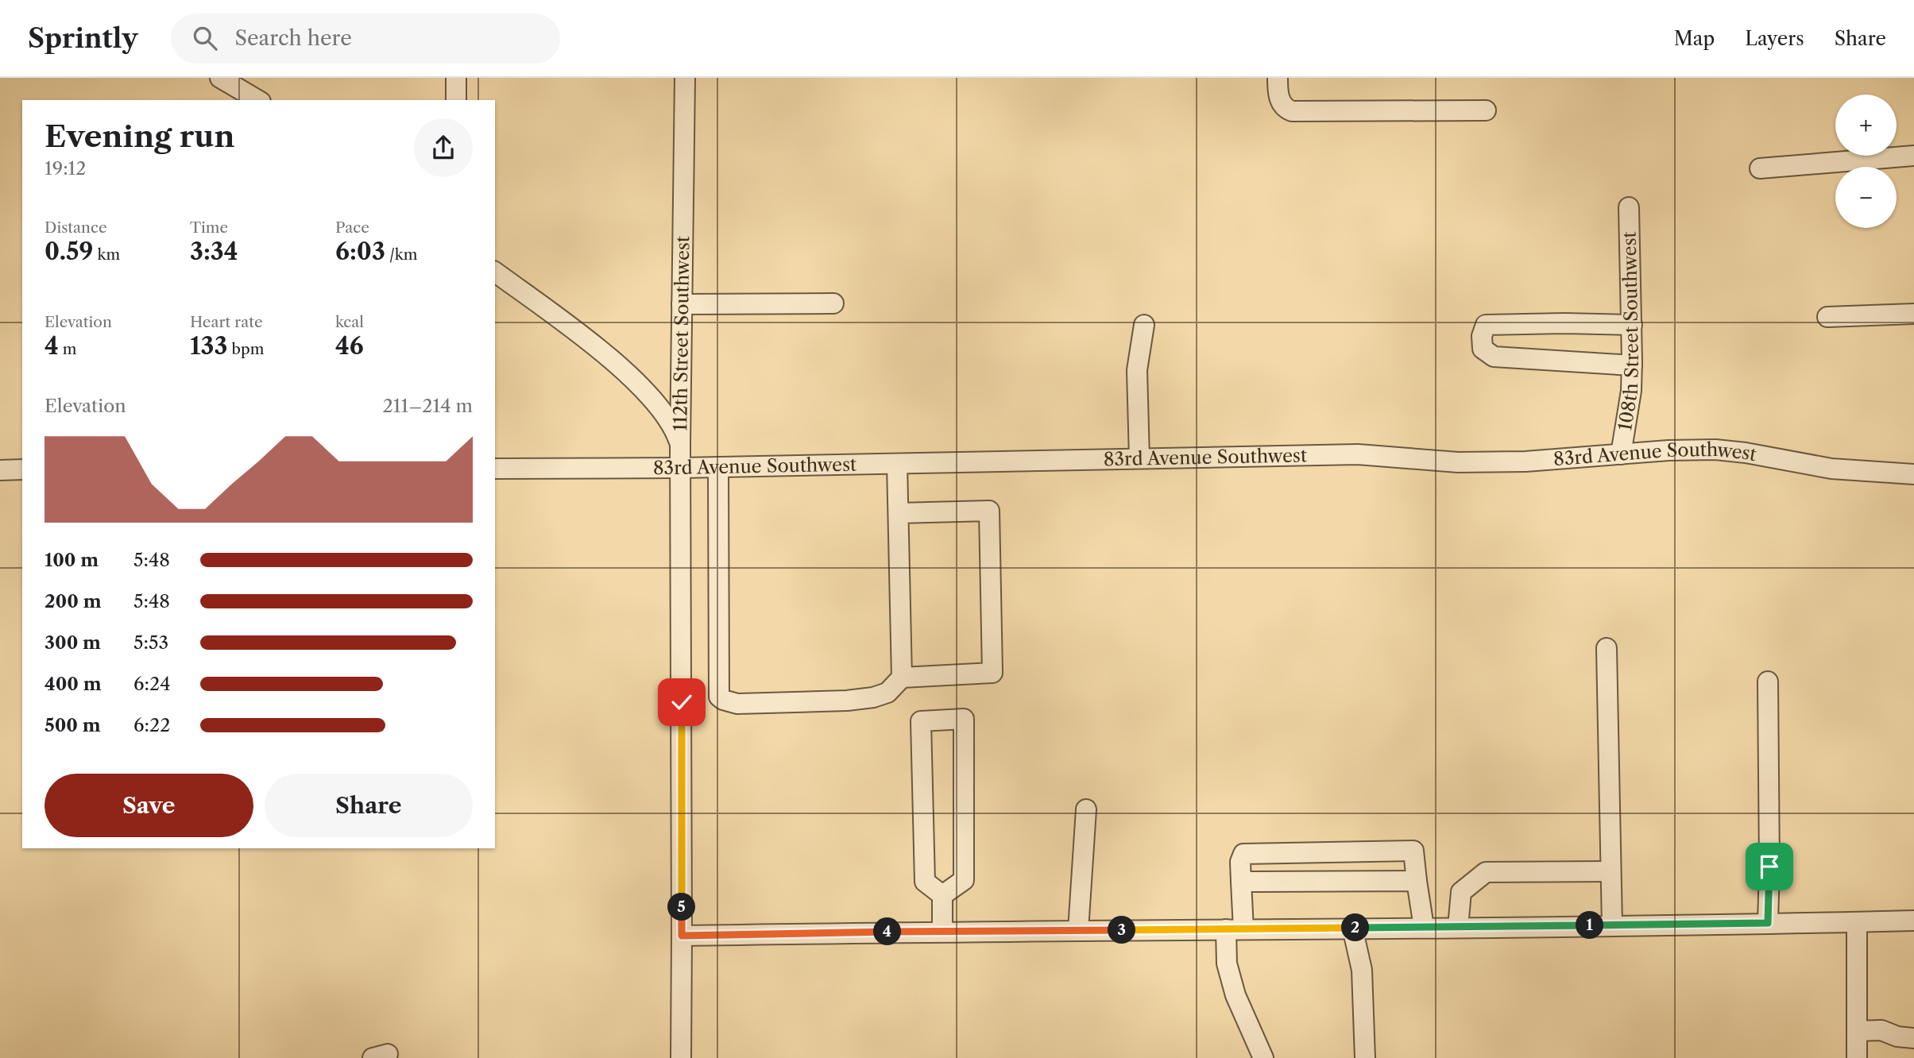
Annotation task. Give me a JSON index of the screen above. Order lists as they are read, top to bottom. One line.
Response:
{"streets":{"street":["108th Street Southwest","112th Street Southwest","83rd Avenue Southwest"]},"crossings":[["108th Street Southwest","83rd Avenue Southwest"],["112th Street Southwest","83rd Avenue Southwest"]],"page":{"header":"Sprintly","search":"Search here","nav":["Map","Layers","Share"],"map_buttons":["+","−"],"heading":["Evening run","19:12"],"stats":[["Distance","0.59 km"],["Time","3:34"],["Pace","6:03 /km"],["Elevation","4 m"],["Heart rate","133 bpm"],["kcal","46"]],"chart":["Elevation","211–214 m"],"list":[{"name":"100 m","note":"5:48"},{"name":"200 m","note":"5:48"},{"name":"300 m","note":"5:53"},{"name":"400 m","note":"6:24"},{"name":"500 m","note":"6:22"}],"buttons":["Save","Share"],"pins":["5","1","2","3","4"]}}
